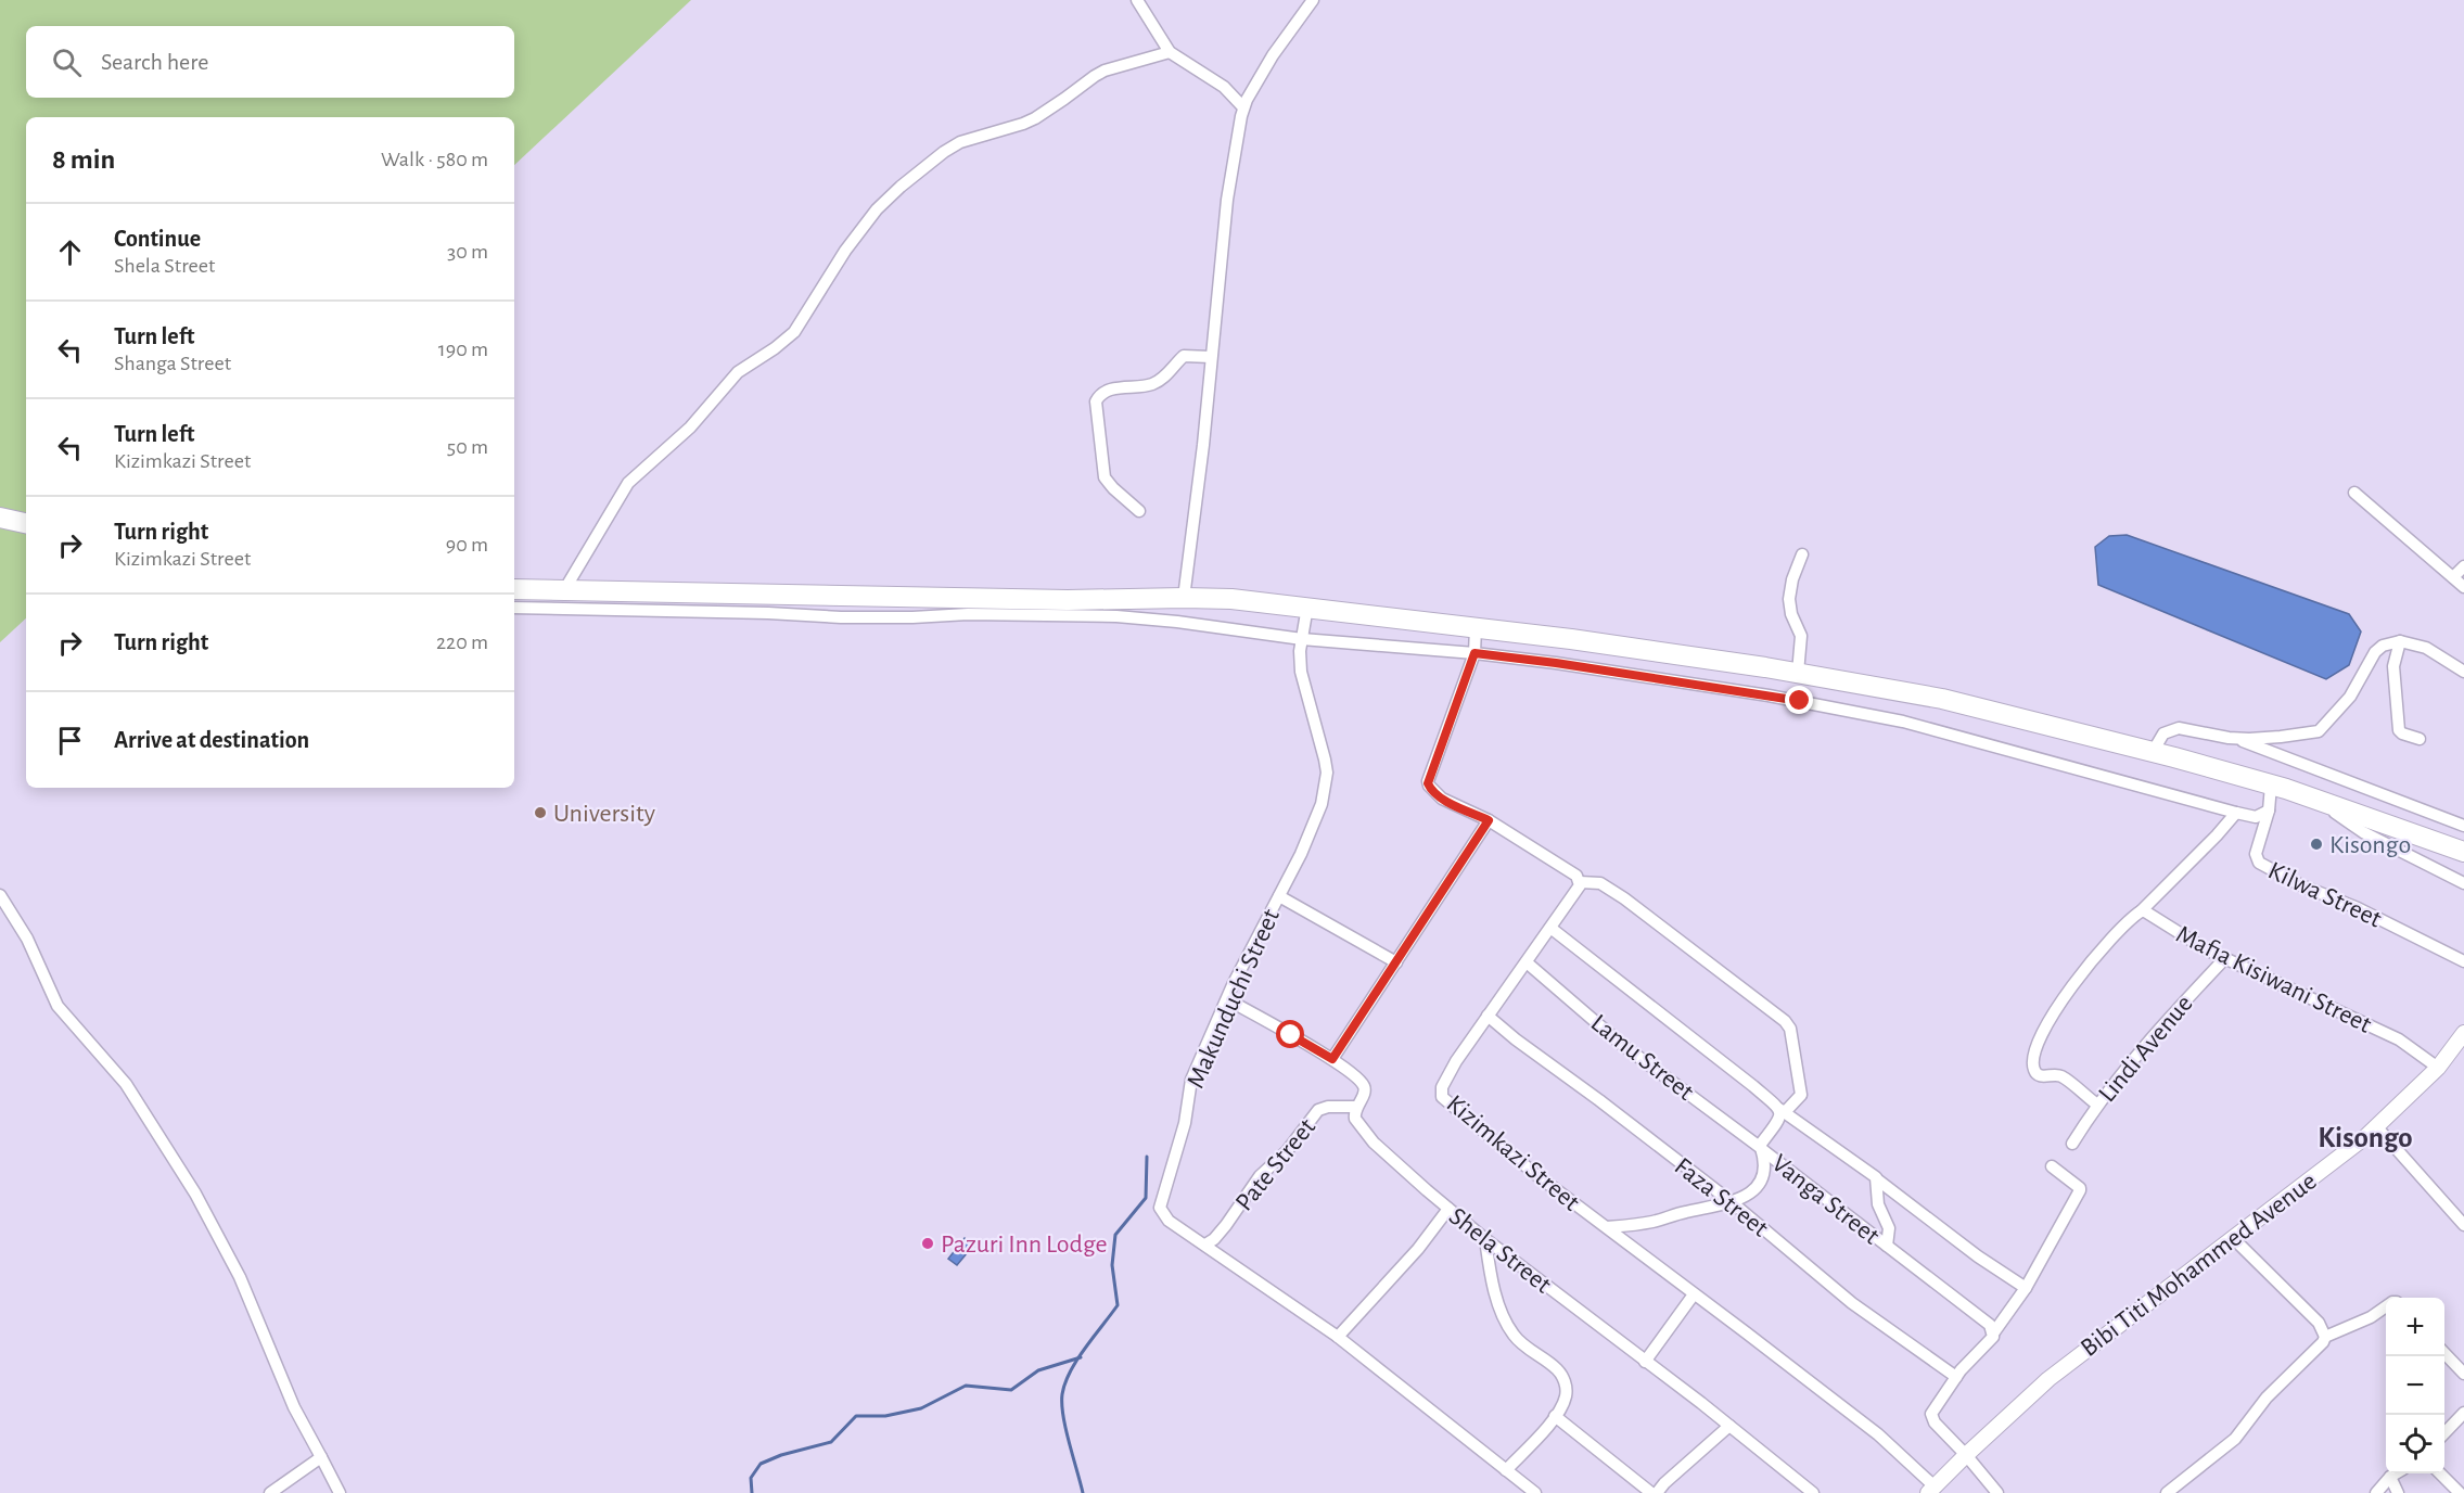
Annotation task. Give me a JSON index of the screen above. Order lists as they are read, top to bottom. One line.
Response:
{"streets":{"street":["Kilwa Street","Mafia Kisiwani Street","Makunduchi Street","Lindi Avenue","Lamu Street","Kizimkazi Street","Pate Street","Faza Street","Vanga Street","Shela Street","Bibi Titi Mohammed Avenue"]},"crossings":[["Mafia Kisiwani Street","Lindi Avenue"],["Mafia Kisiwani Street","Bibi Titi Mohammed Avenue"],["Makunduchi Street","Pate Street"],["Lamu Street","Kizimkazi Street"],["Lamu Street","Vanga Street"],["Kizimkazi Street","Faza Street"],["Kizimkazi Street","Vanga Street"],["Kizimkazi Street","Bibi Titi Mohammed Avenue"],["Pate Street","Shela Street"]],"districts":["Kisongo"],"places":["University","Kisongo","Pazuri Inn Lodge"],"page":{"search":"Search here","heading":["8 min","Walk · 580 m"],"list":[["Continue","Shela Street","30 m"],["Turn left","Shanga Street","190 m"],["Turn left","Kizimkazi Street","50 m"],["Turn right","Kizimkazi Street","90 m"],["Turn right","220 m"],"Arrive at destination"],"map_buttons":["+","−"]}}
